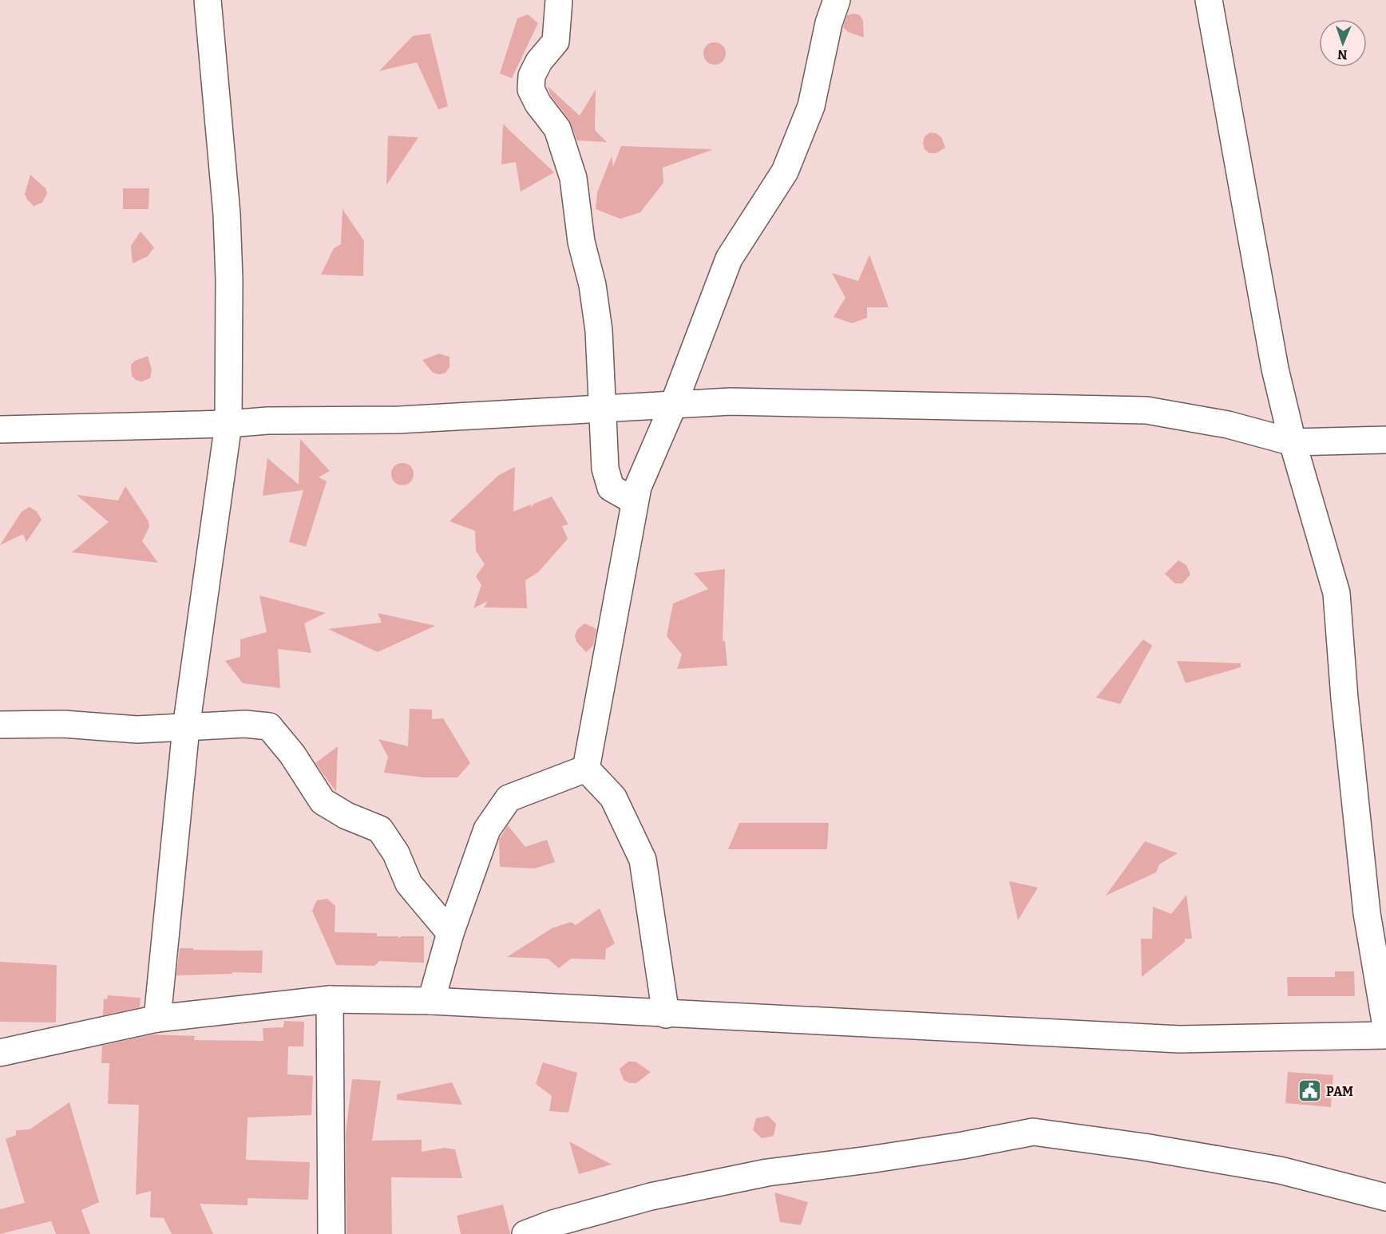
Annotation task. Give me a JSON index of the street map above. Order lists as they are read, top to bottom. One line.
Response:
{"places":{"public building":["PAM"]},"north":"bottom"}
